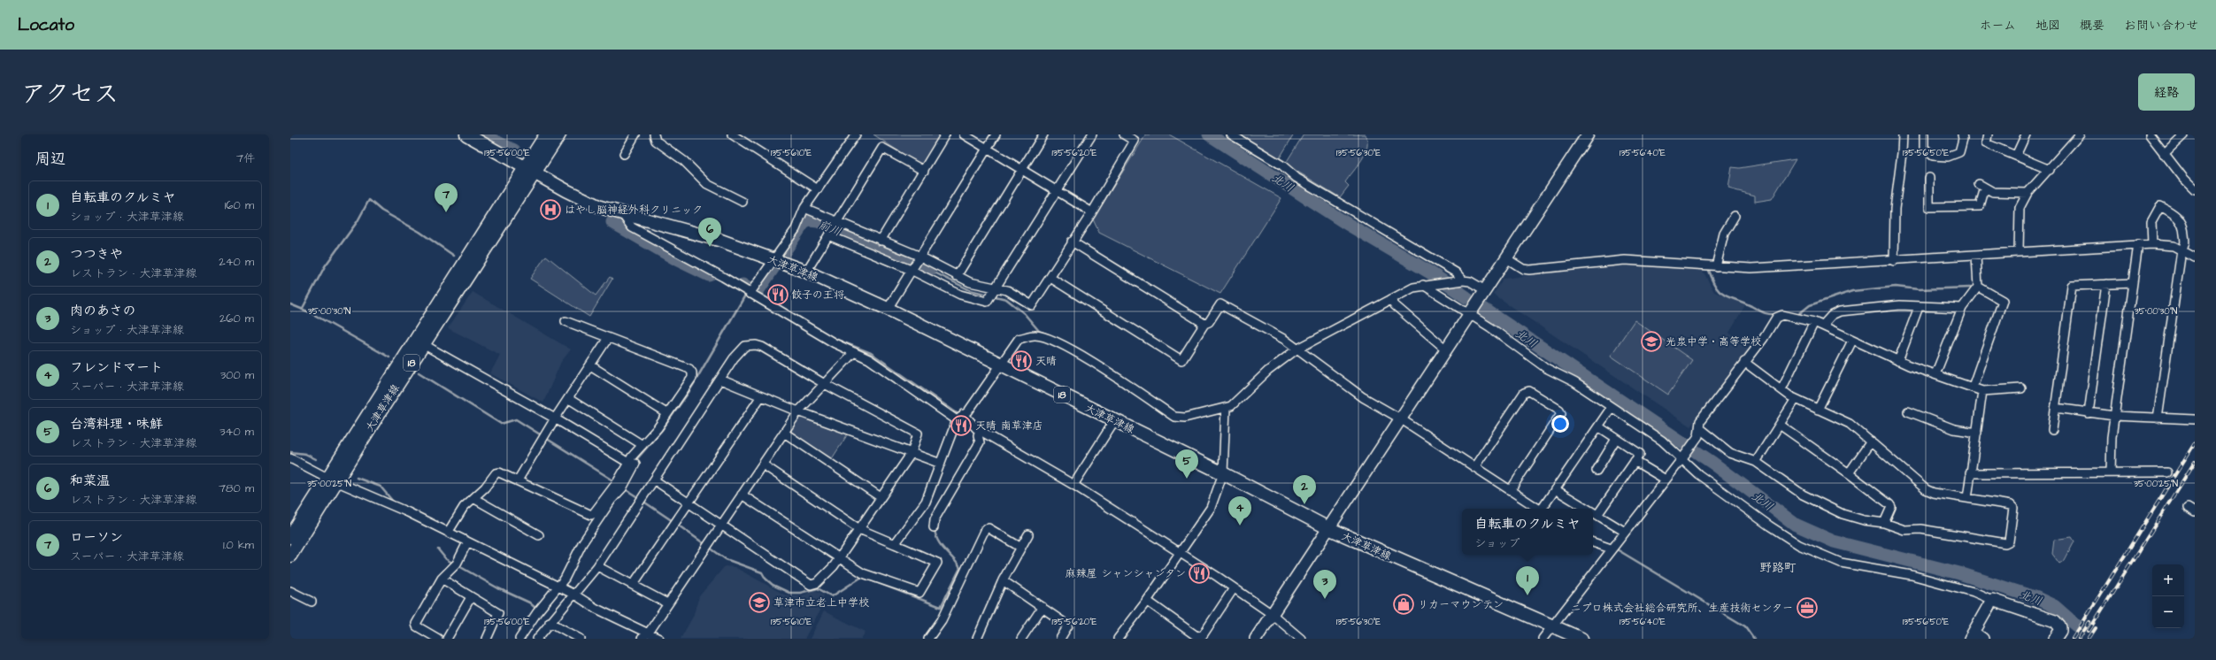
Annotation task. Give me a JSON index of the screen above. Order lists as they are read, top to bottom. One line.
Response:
{"streets":{"main road":["大津草津線","18"]},"districts":["野路町"],"water":["北川","前川"],"places":{"hospital":["はやし脳神経外科クリニック"],"restaurant":["餃子の王将","天晴","天晴 南草津店","麻辣屋 シャンシャンタン"],"school or university":["光泉中学・高等学校","草津市立老上中学校"],"shop":["リカーマウンテン"],"office":["ニプロ株式会社総合研究所、生産技術センター"]},"page":{"header":"Locato","nav":["ホーム","地図","概要","お問い合わせ"],"title":"アクセス","buttons":"経路","heading":["周辺","7件"],"list":[{"mark":"1","name":"自転車のクルミヤ","note":"ショップ · 大津草津線","value":"160 m"},{"mark":"2","name":"つつきや","note":"レストラン · 大津草津線","value":"240 m"},{"mark":"3","name":"肉のあさの","note":"ショップ · 大津草津線","value":"260 m"},{"mark":"4","name":"フレンドマート","note":"スーパー · 大津草津線","value":"300 m"},{"mark":"5","name":"台湾料理・味鮮","note":"レストラン · 大津草津線","value":"340 m"},{"mark":"6","name":"和菜温","note":"レストラン · 大津草津線","value":"780 m"},{"mark":"7","name":"ローソン","note":"スーパー · 大津草津線","value":"1.0 km"}],"pins":["7","6","5","2","4","1","3"],"popup":["自転車のクルミヤ","ショップ"],"map_buttons":["+","−"]},"coordinates":["135°56'00\"E","135°56'10\"E","135°56'20\"E","135°56'30\"E","135°56'40\"E","135°56'50\"E","35°00'30\"N","35°00'25\"N"]}
